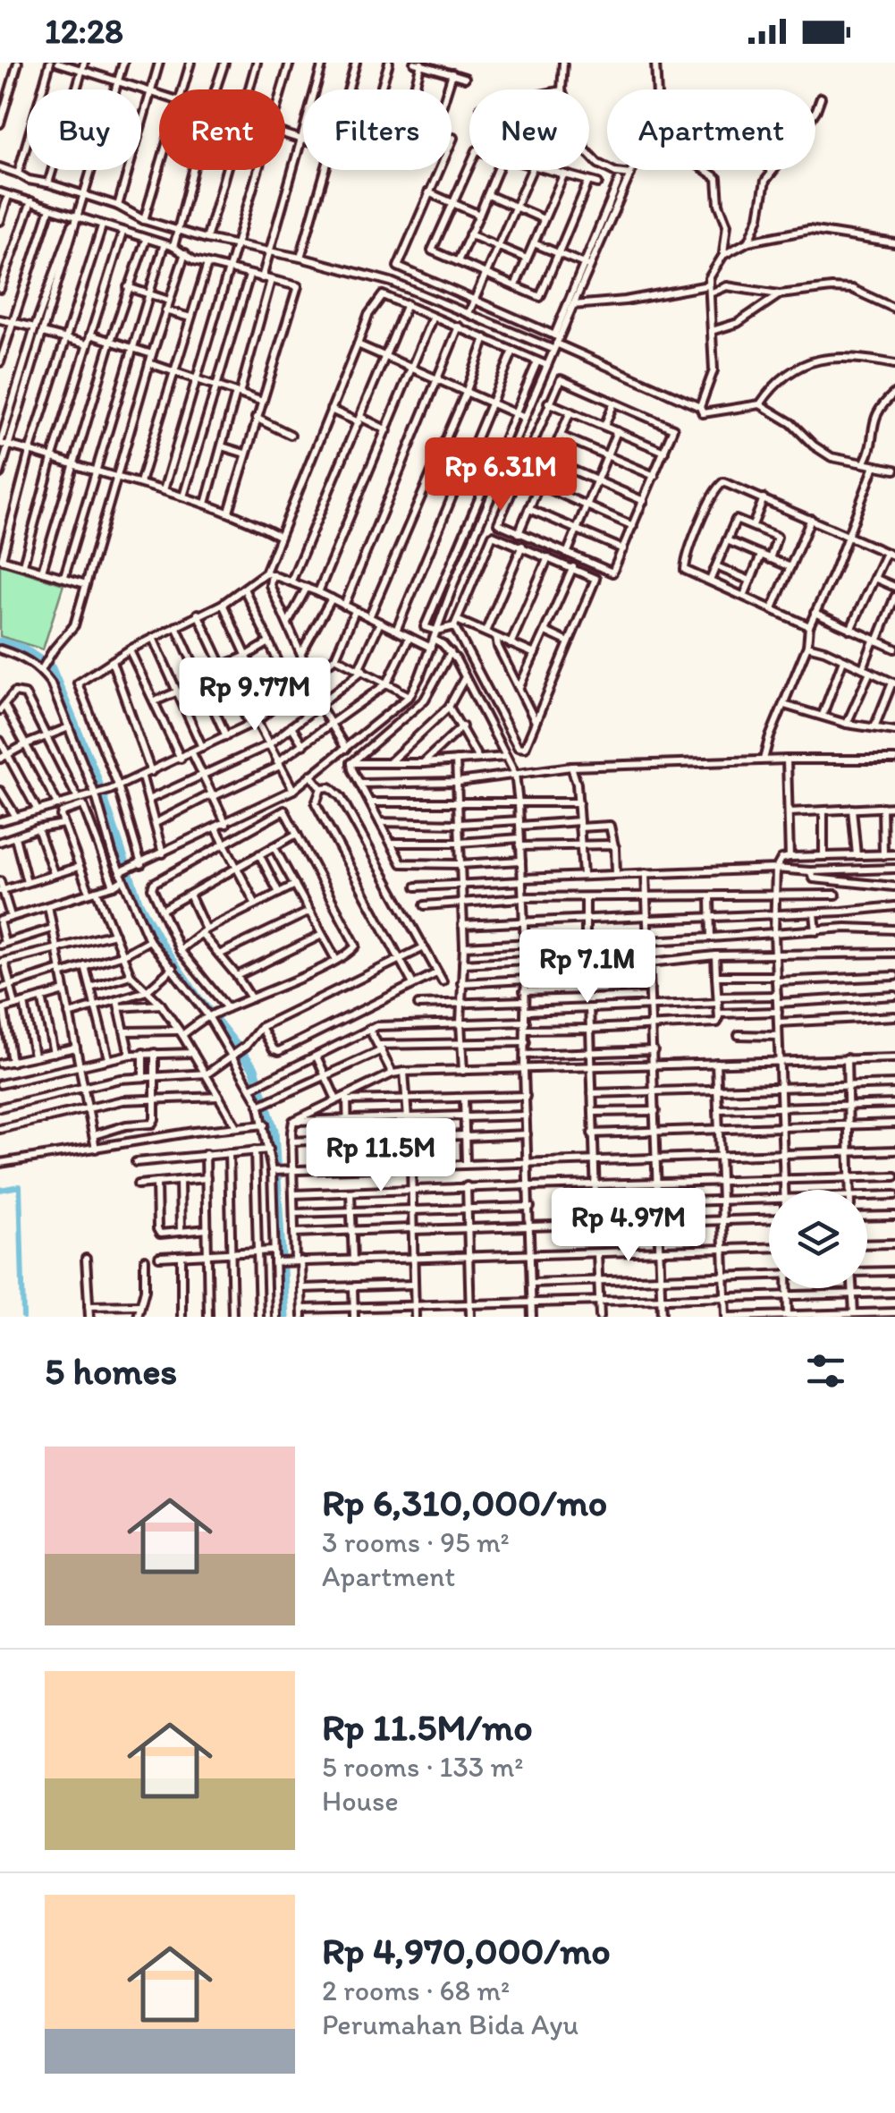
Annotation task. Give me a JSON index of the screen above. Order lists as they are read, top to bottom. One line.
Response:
{"page":{"status":"12:28","chip":["Buy","Rent","Filters","New","Apartment"],"price":["Rp 6.31M","Rp 9.77M","Rp 7.1M","Rp 11.5M","Rp 4.97M"],"heading":"5 homes","list":[{"name":"Rp 6,310,000/mo","note":"3 rooms · 95 m² · Apartment"},{"name":"Rp 11.5M/mo","note":"5 rooms · 133 m² · House"},{"name":"Rp 4,970,000/mo","note":"2 rooms · 68 m² · Perumahan Bida Ayu"}]}}
